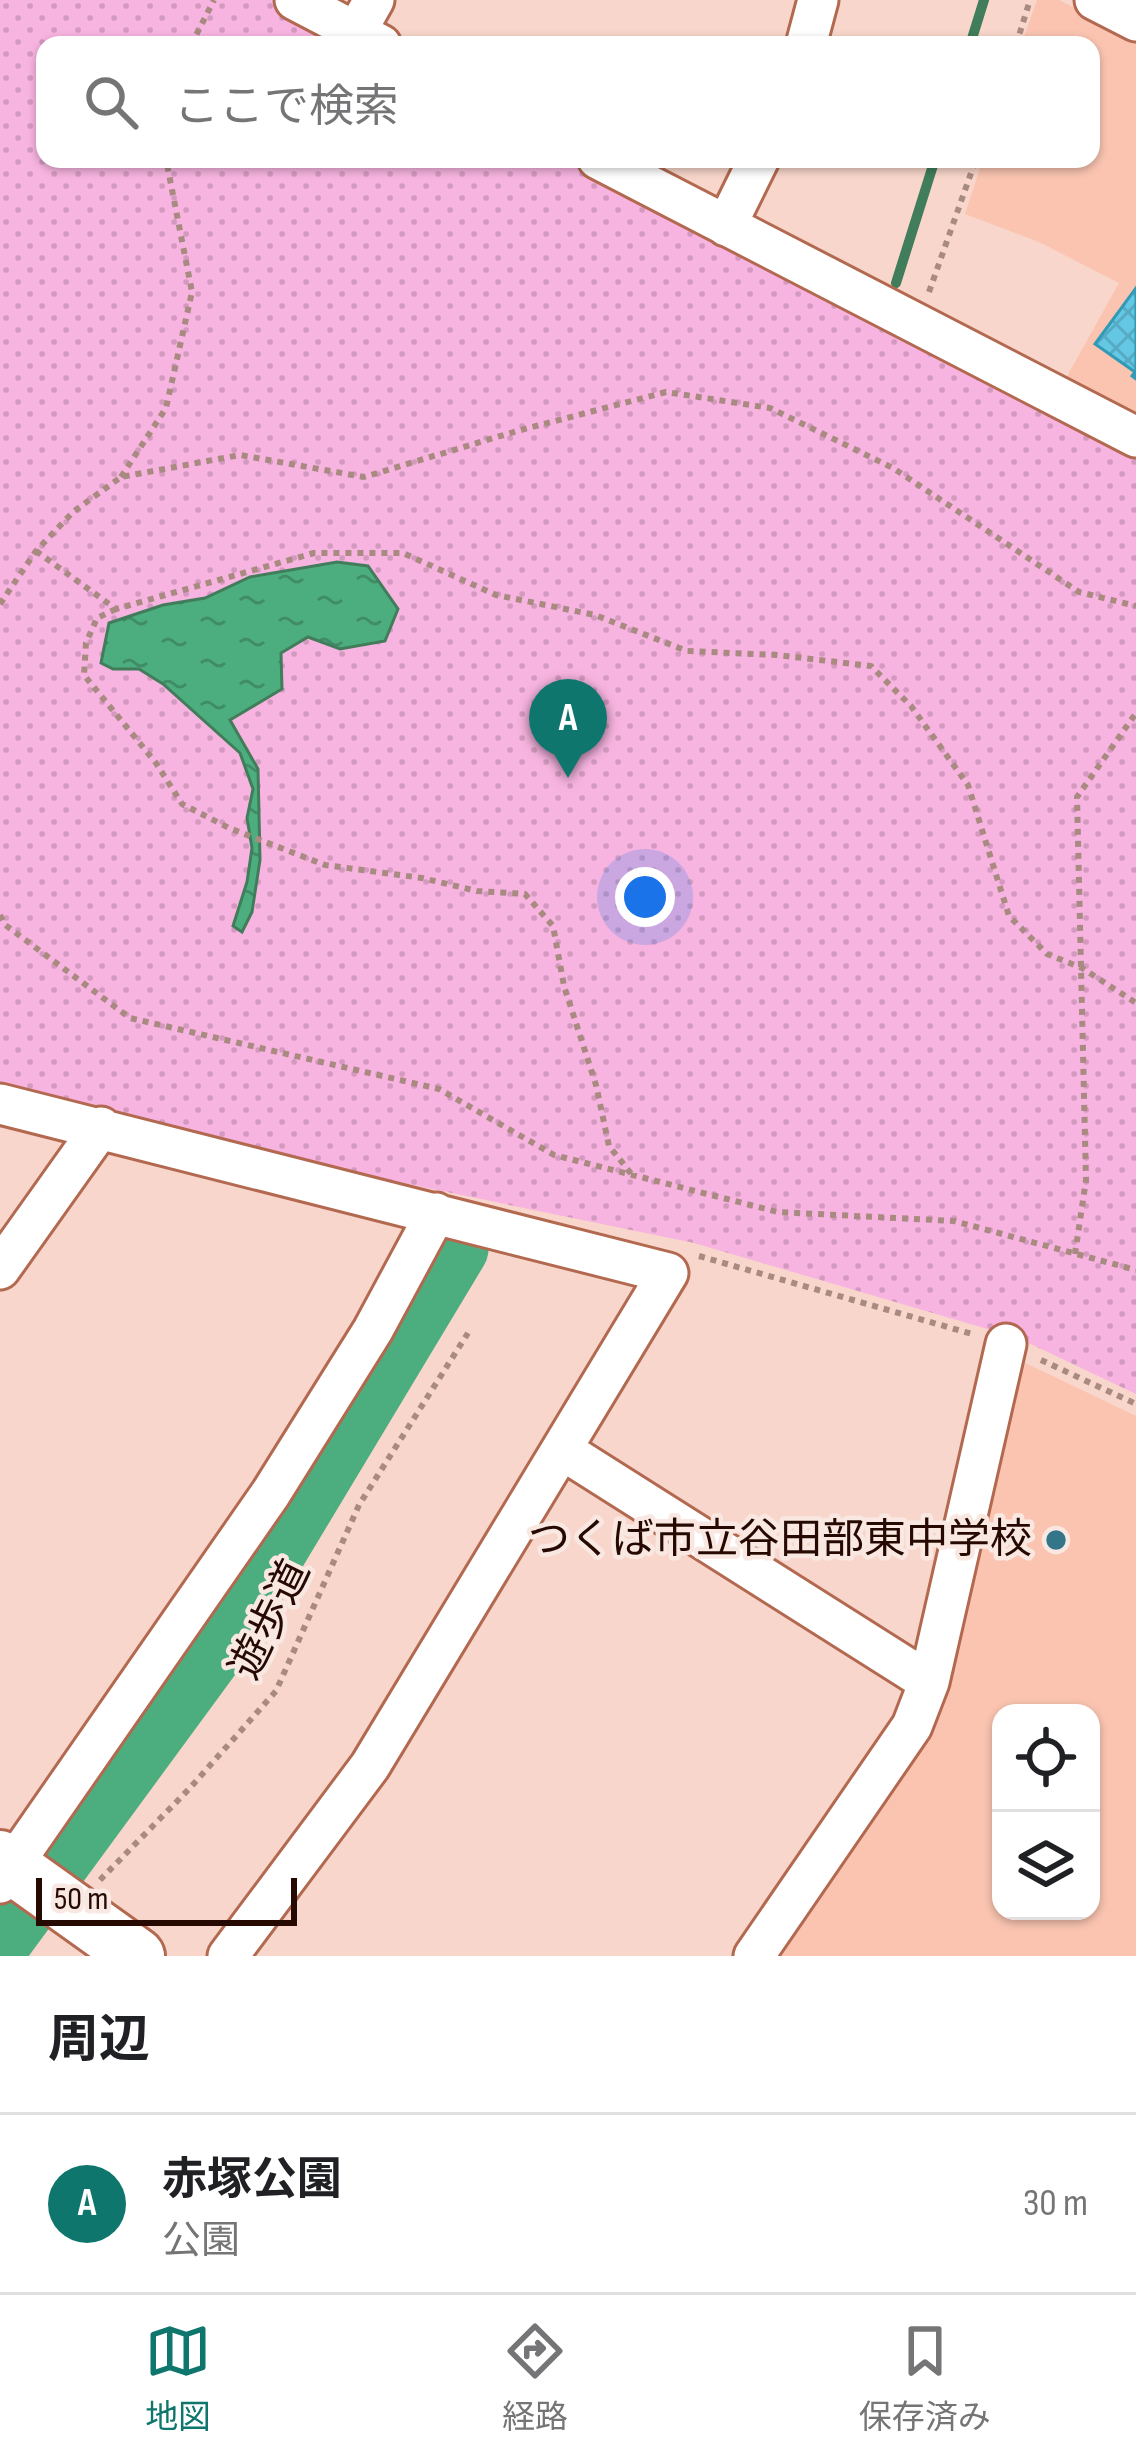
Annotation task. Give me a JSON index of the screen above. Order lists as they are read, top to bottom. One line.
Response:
{"streets":{"path":["遊歩道"]},"places":["つくば市立谷田部東中学校"],"scale_bar":"50 m","page":{"search":"ここで検索","pins":"A","scale":"50 m","heading":"周辺","list":[{"mark":"A","name":"赤塚公園","note":"公園","value":"30 m"}],"nav":["地図","経路","保存済み"]}}
